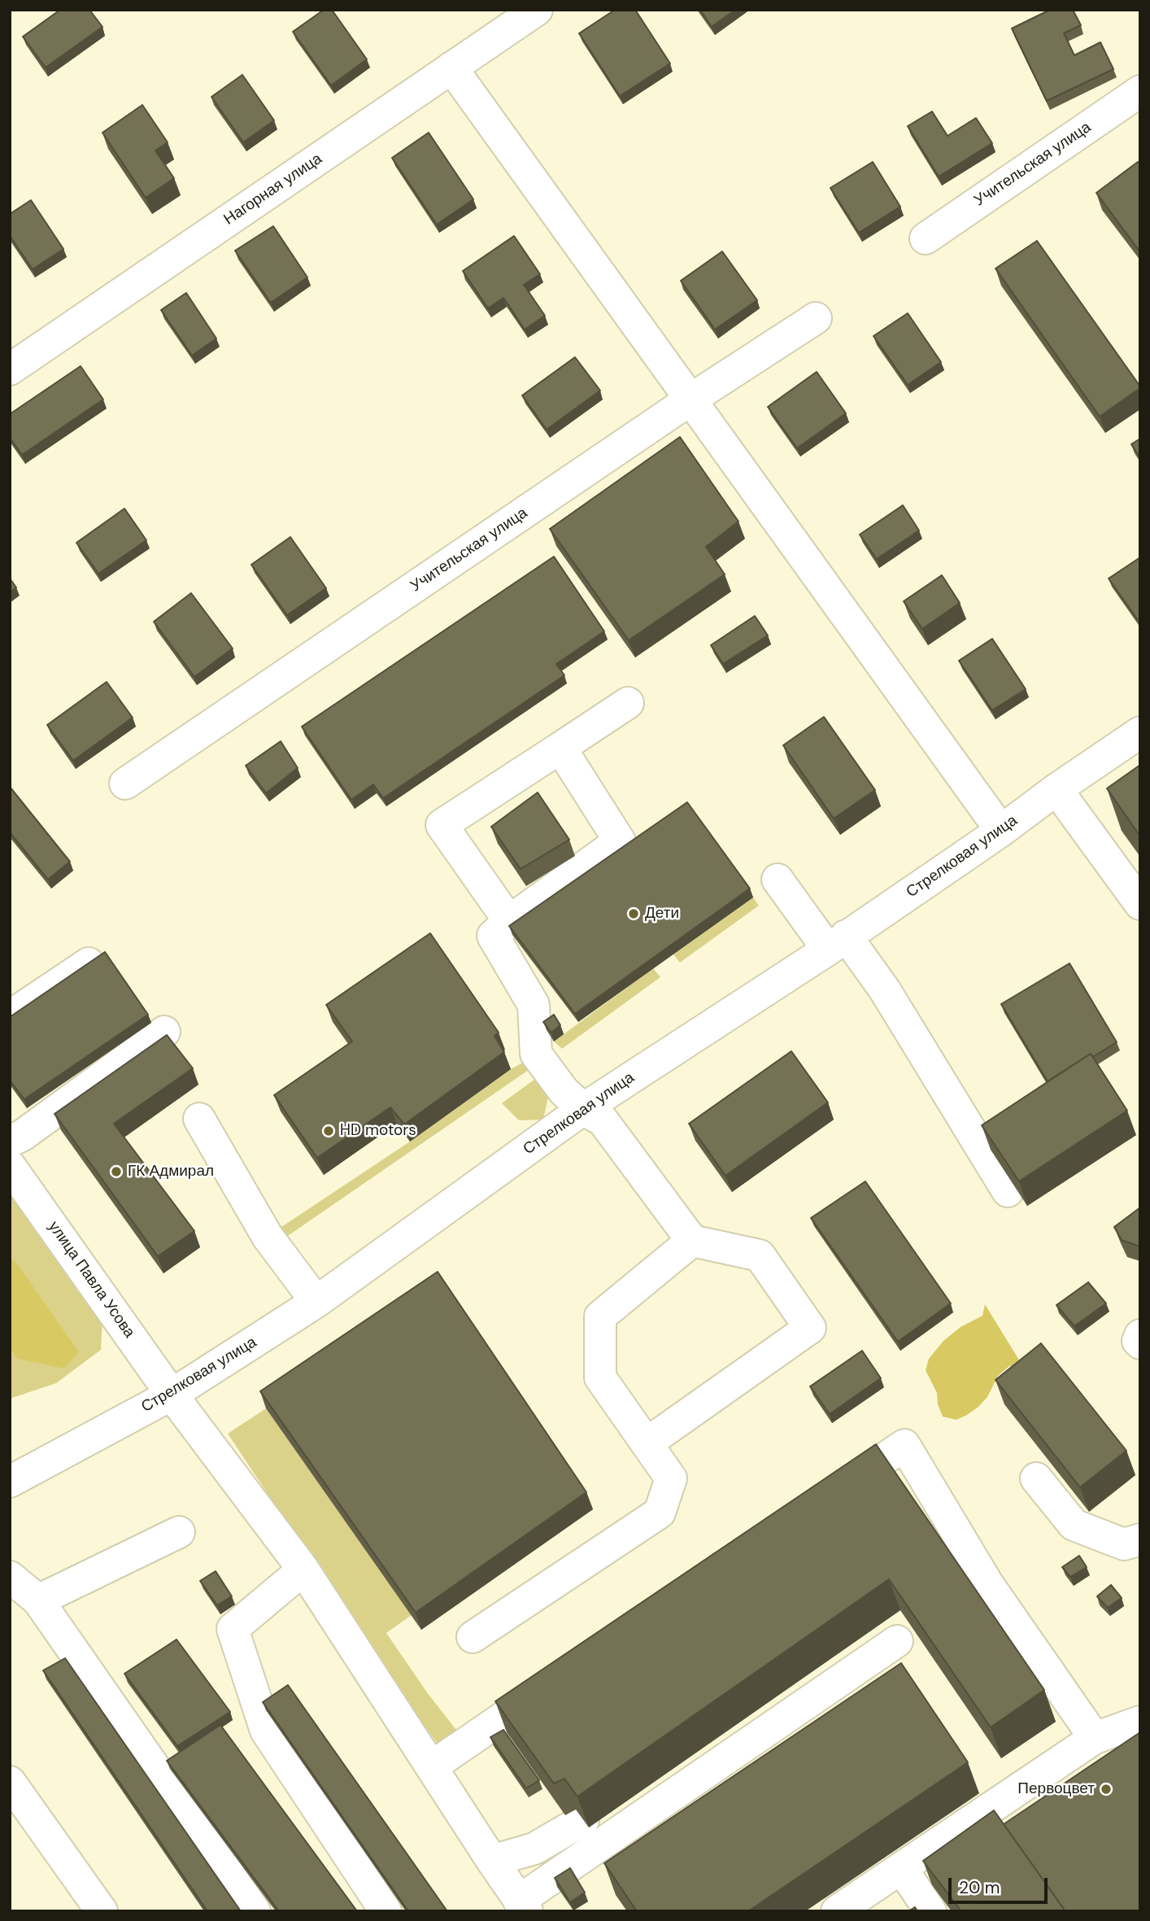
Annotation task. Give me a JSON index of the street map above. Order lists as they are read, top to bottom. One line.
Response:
{"streets":{"street":["Учительская улица","Нагорная улица","Стрелковая улица","улица Павла Усова"]},"crossings":[["Стрелковая улица","улица Павла Усова"]],"places":["Дети","HD motors","ГК Адмирал","Первоцвет"],"scale_bar":"20 m"}
